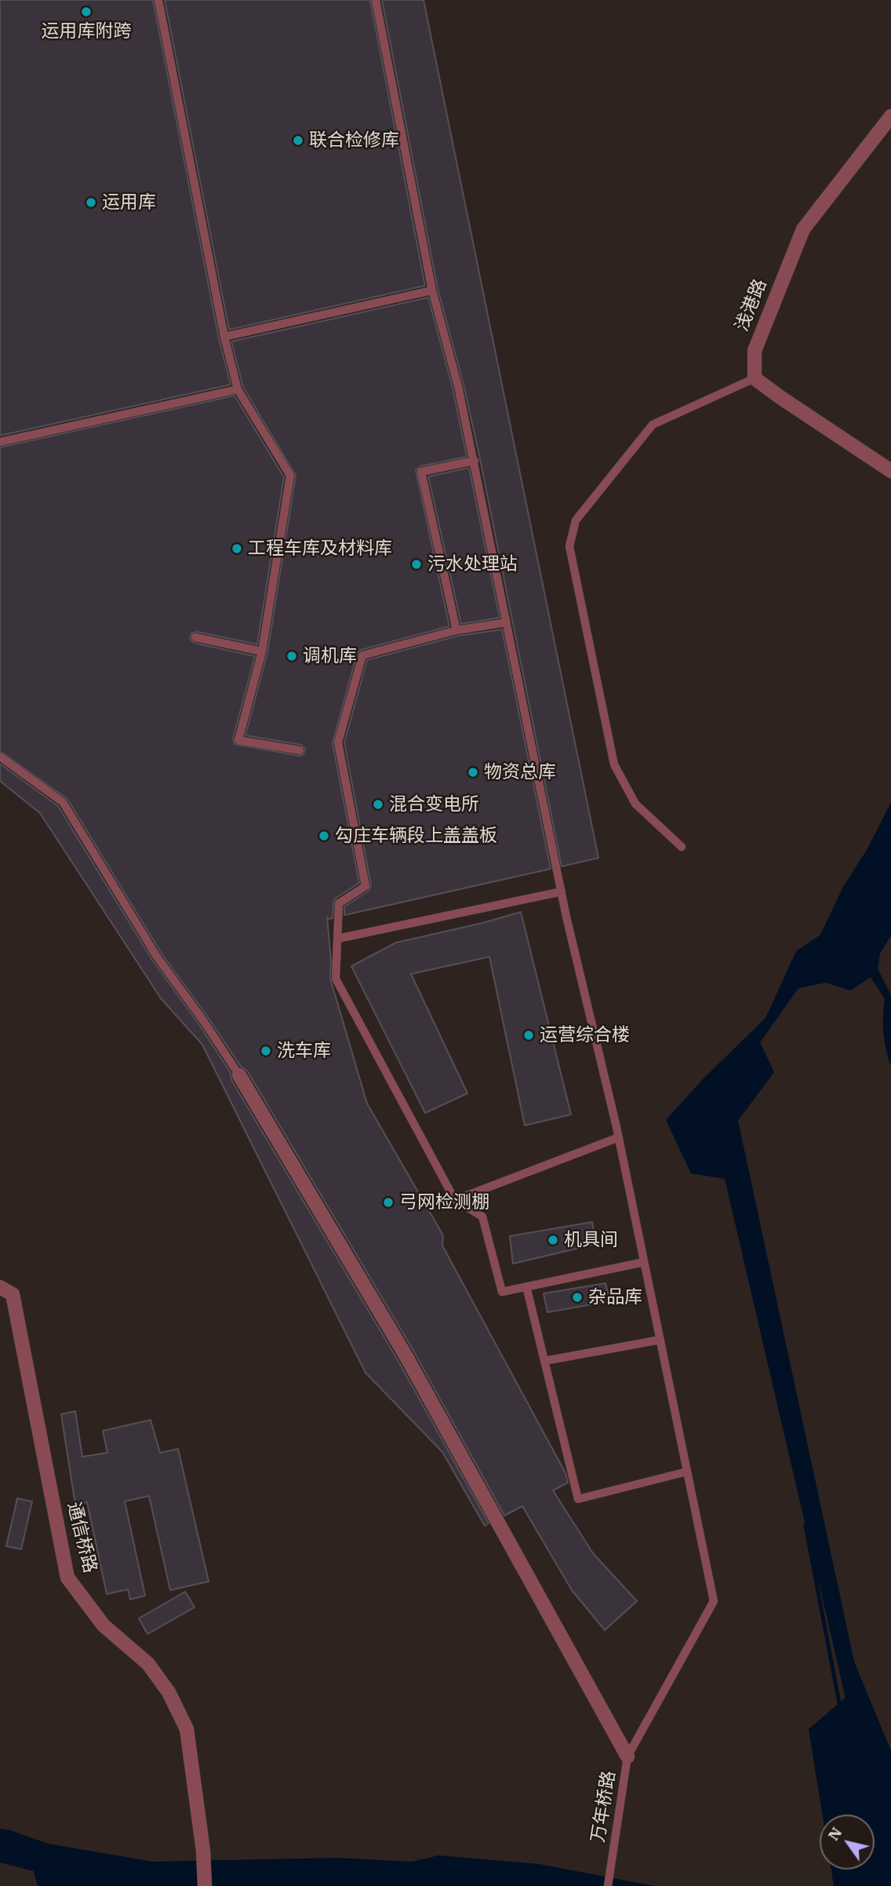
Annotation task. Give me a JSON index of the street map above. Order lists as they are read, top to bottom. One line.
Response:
{"streets":{"street":["浅港路","通信桥路"],"lane":["万年桥路"]},"places":["运用库附跨","联合检修库","运用库","工程车库及材料库","污水处理站","调机库","物资总库","混合变电所","勾庄车辆段上盖盖板","运营综合楼","洗车库","弓网检测棚","机具间","杂品库"],"north":"top left"}
